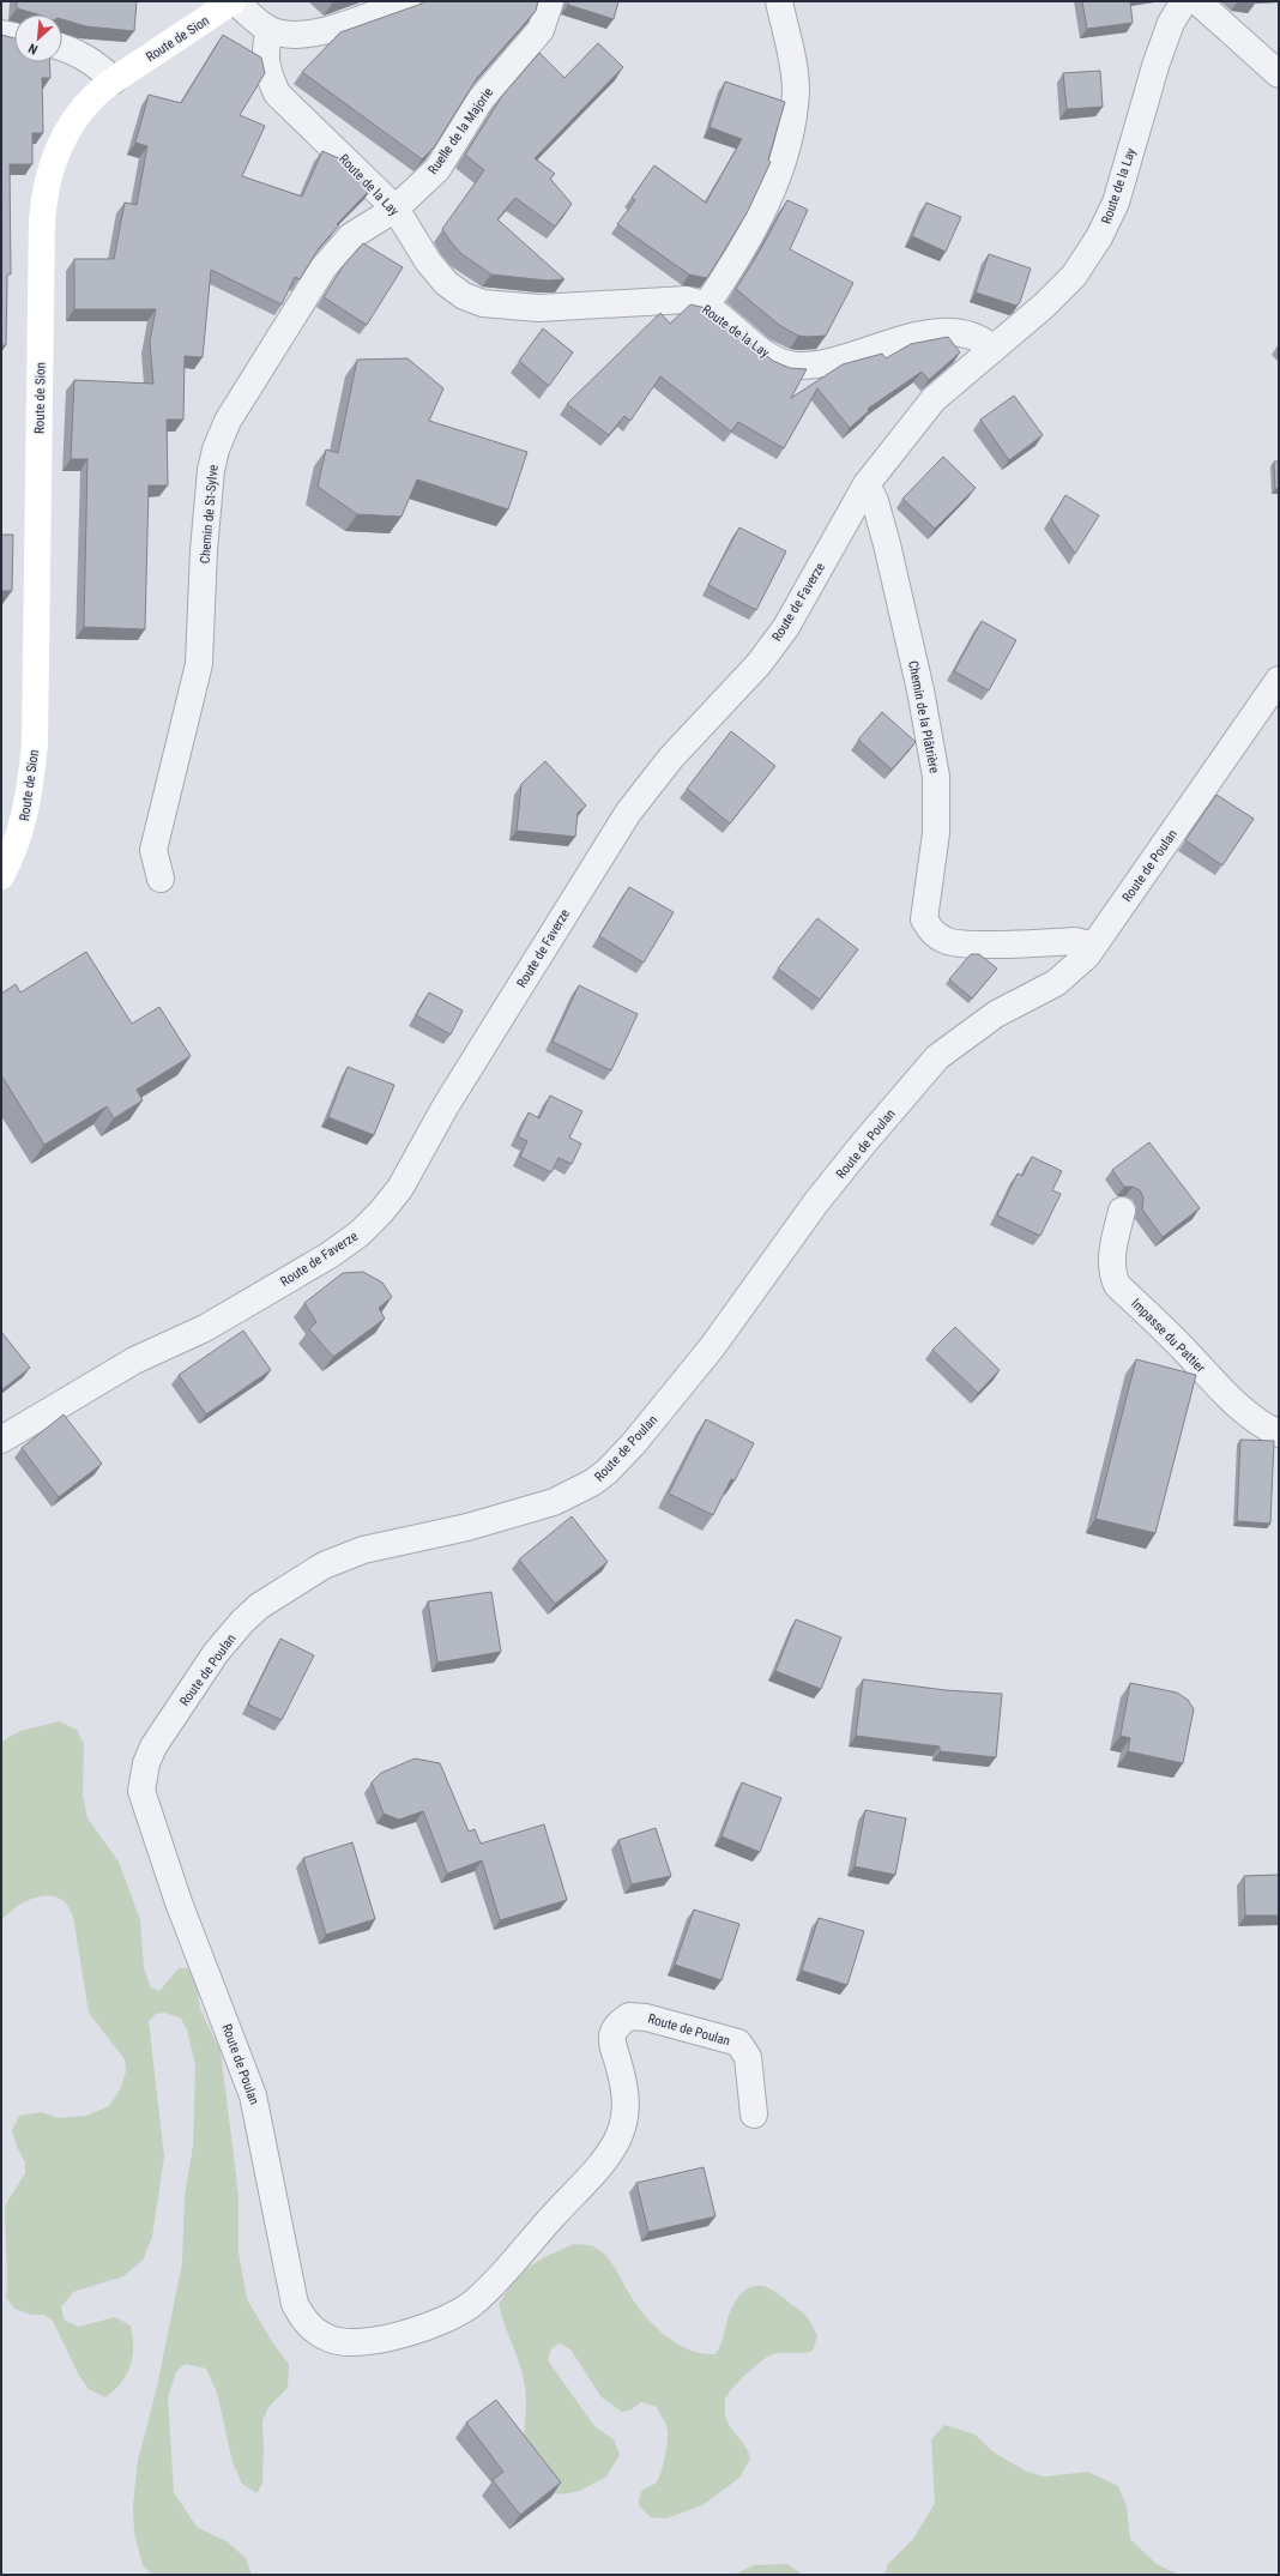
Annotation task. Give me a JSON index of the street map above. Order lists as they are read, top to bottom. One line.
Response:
{"streets":{"main road":["Route de Sion"],"street":["Ruelle de la Majorie","Route de la Lay","Chemin de St-Sylve","Route de Faverze","Chemin de la Plâtrière","Route de Poulan","Impasse du Pattier"]},"crossings":[["Ruelle de la Majorie","Route de la Lay"],["Ruelle de la Majorie","Chemin de St-Sylve"],["Route de la Lay","Chemin de St-Sylve"],["Route de la Lay","Route de Faverze"],["Route de Faverze","Chemin de la Plâtrière"],["Chemin de la Plâtrière","Route de Poulan"]],"north":"bottom left"}
